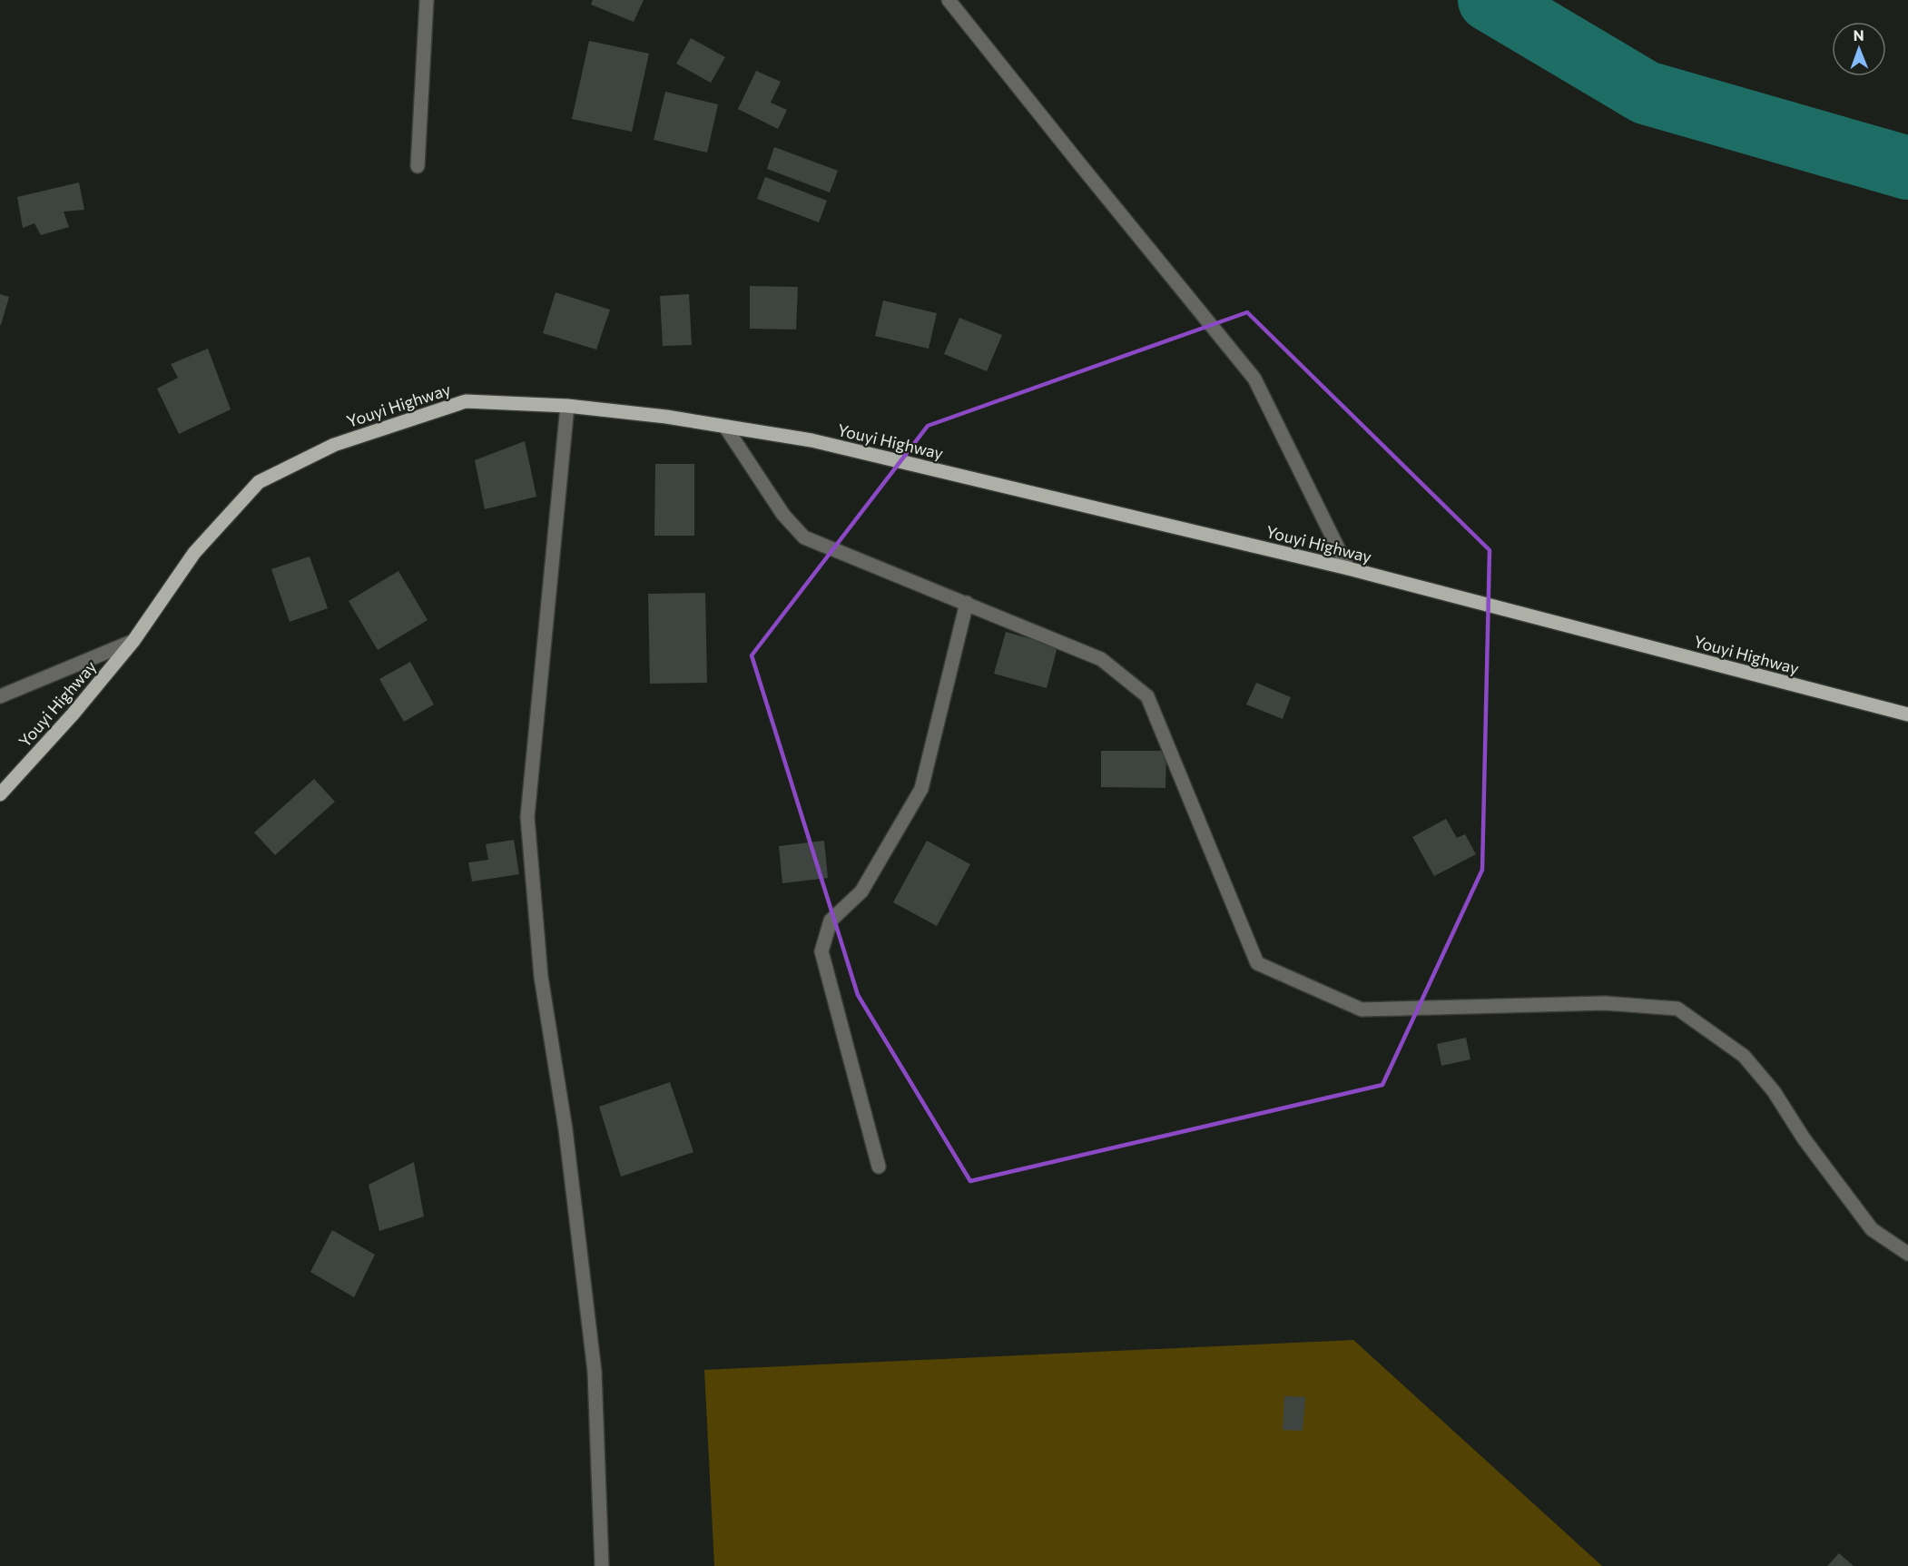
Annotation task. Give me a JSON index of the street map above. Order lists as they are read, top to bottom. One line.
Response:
{"streets":{"main road":["Youyi Highway"]},"north":"top"}
